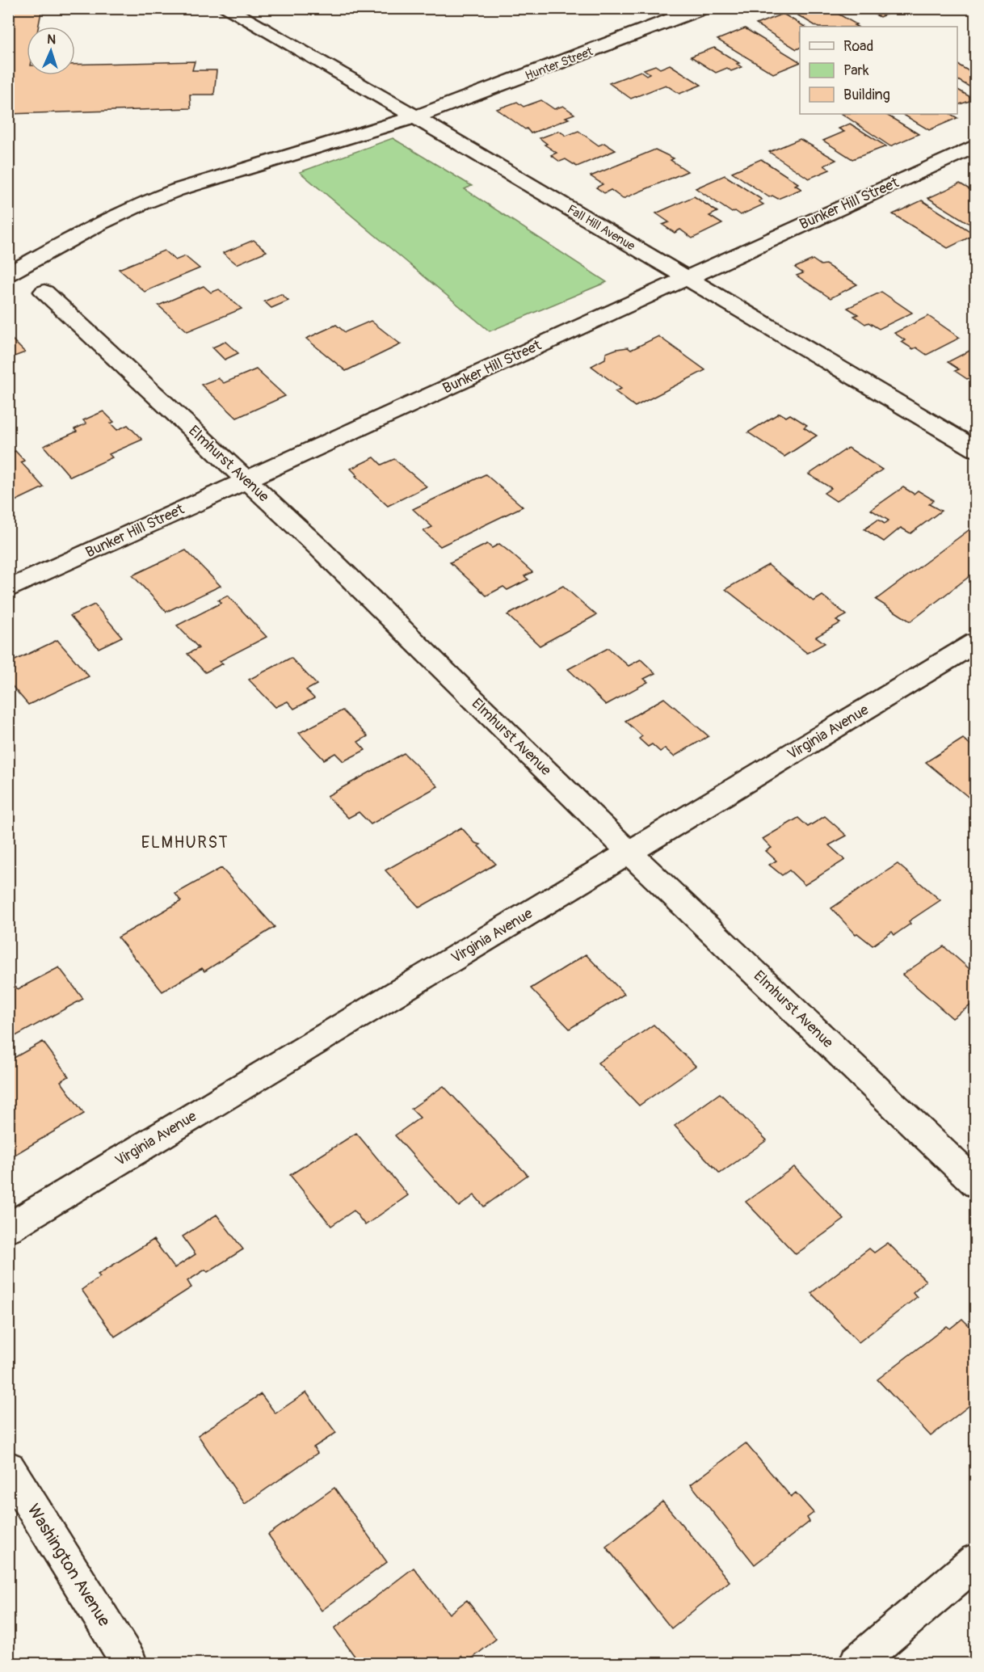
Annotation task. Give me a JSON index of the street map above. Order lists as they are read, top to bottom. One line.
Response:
{"streets":{"street":["Hunter Street","Bunker Hill Street","Fall Hill Avenue","Elmhurst Avenue","Virginia Avenue","Washington Avenue"]},"crossings":[["Hunter Street","Fall Hill Avenue"],["Bunker Hill Street","Fall Hill Avenue"],["Bunker Hill Street","Elmhurst Avenue"],["Elmhurst Avenue","Virginia Avenue"]],"districts":["ELMHURST"],"legend":["Road","Park","Building"],"north":"top"}
